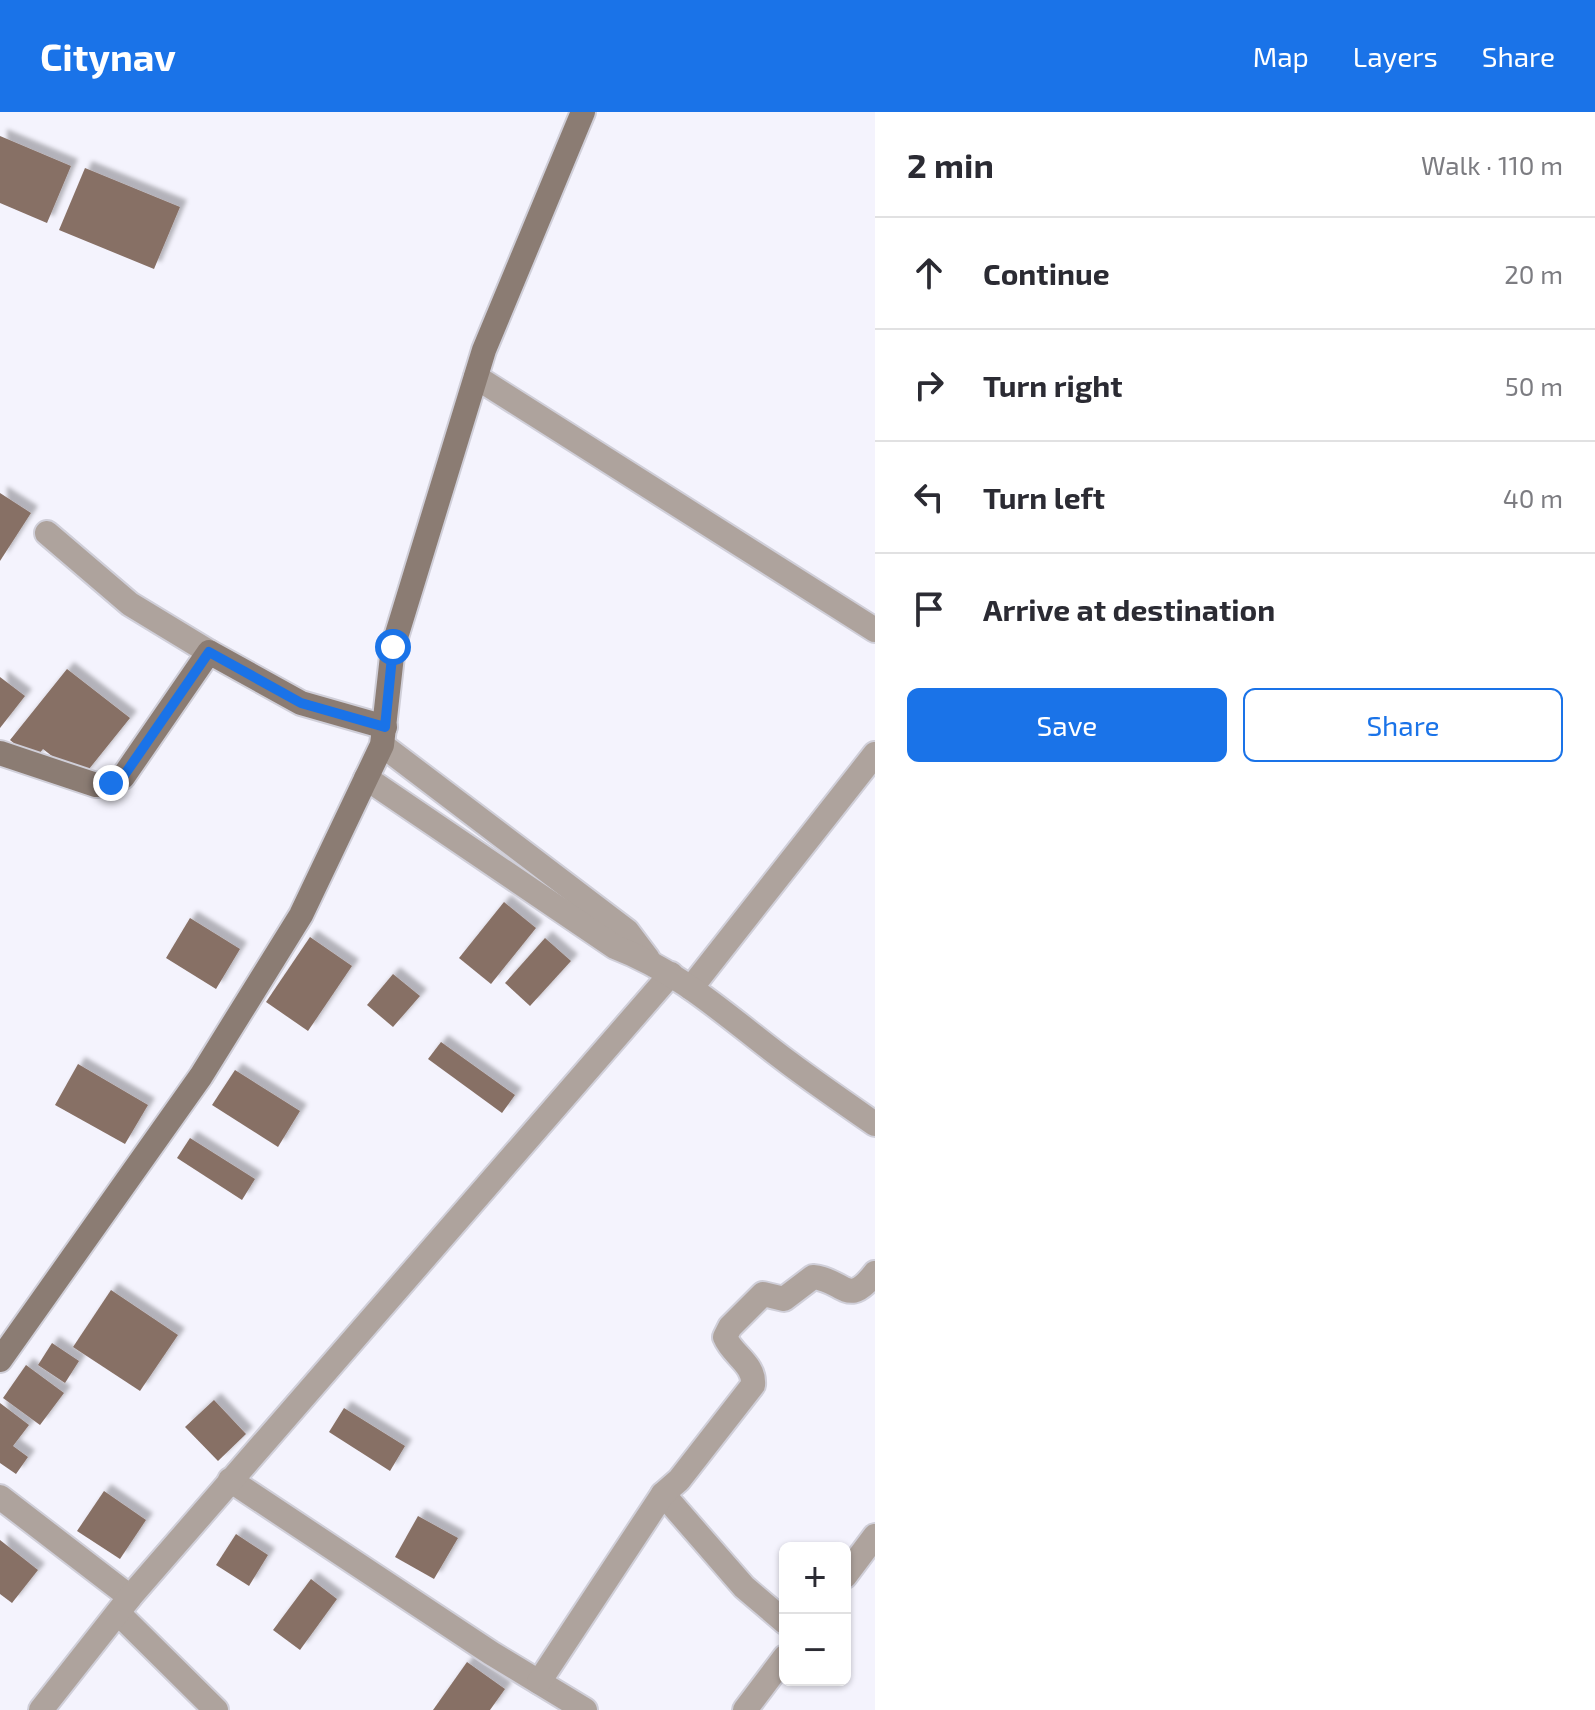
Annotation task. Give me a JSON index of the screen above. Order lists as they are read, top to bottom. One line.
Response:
{"page":{"header":"Citynav","nav":["Map","Layers","Share"],"heading":["2 min","Walk · 110 m"],"list":[["Continue","20 m"],["Turn right","50 m"],["Turn left","40 m"],"Arrive at destination"],"buttons":["Save","Share"],"map_buttons":["+","−"]}}
